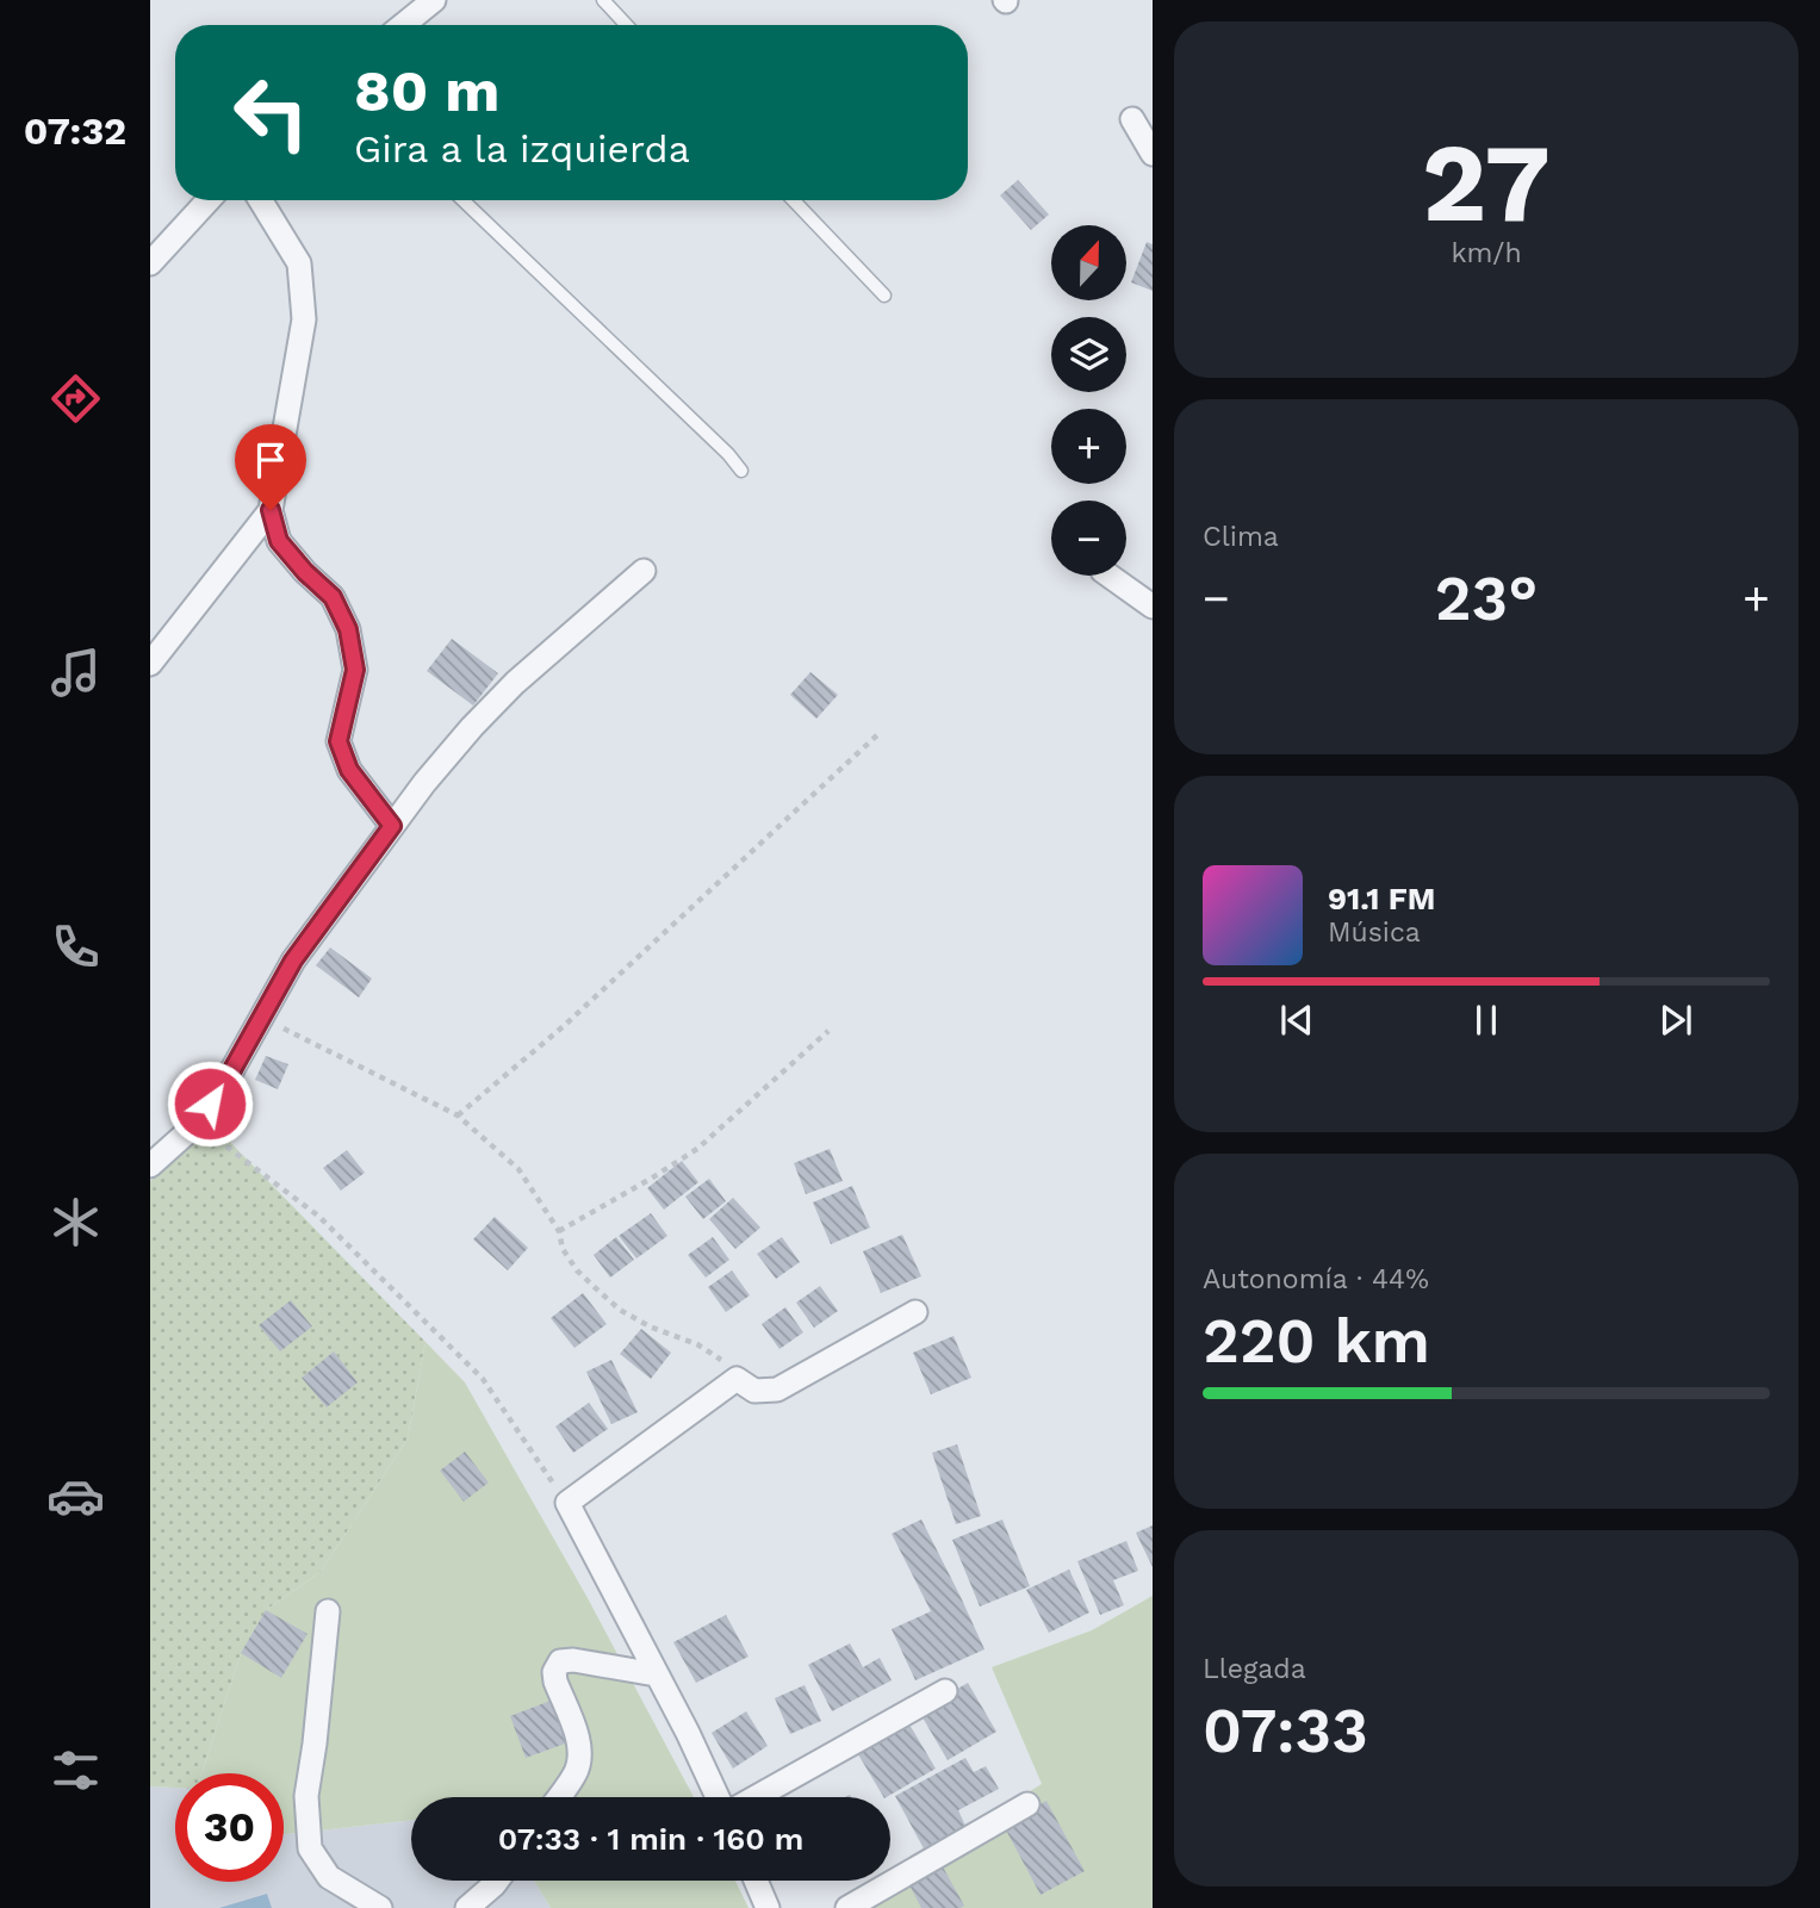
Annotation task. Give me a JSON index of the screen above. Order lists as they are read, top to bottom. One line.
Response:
{"north":"top","page":{"tabs":"07:32","tile":[["27","km/h"],"Clima",["Autonomía · 44%","220 km"],["Llegada","07:33"]],"turn":["80 m","Gira a la izquierda"],"map_buttons":["+","−"],"heat":["−","23°","+"],"song":["91.1 FM","Música"],"limit":"30","trip":"07:33 · 1 min · 160 m"}}
